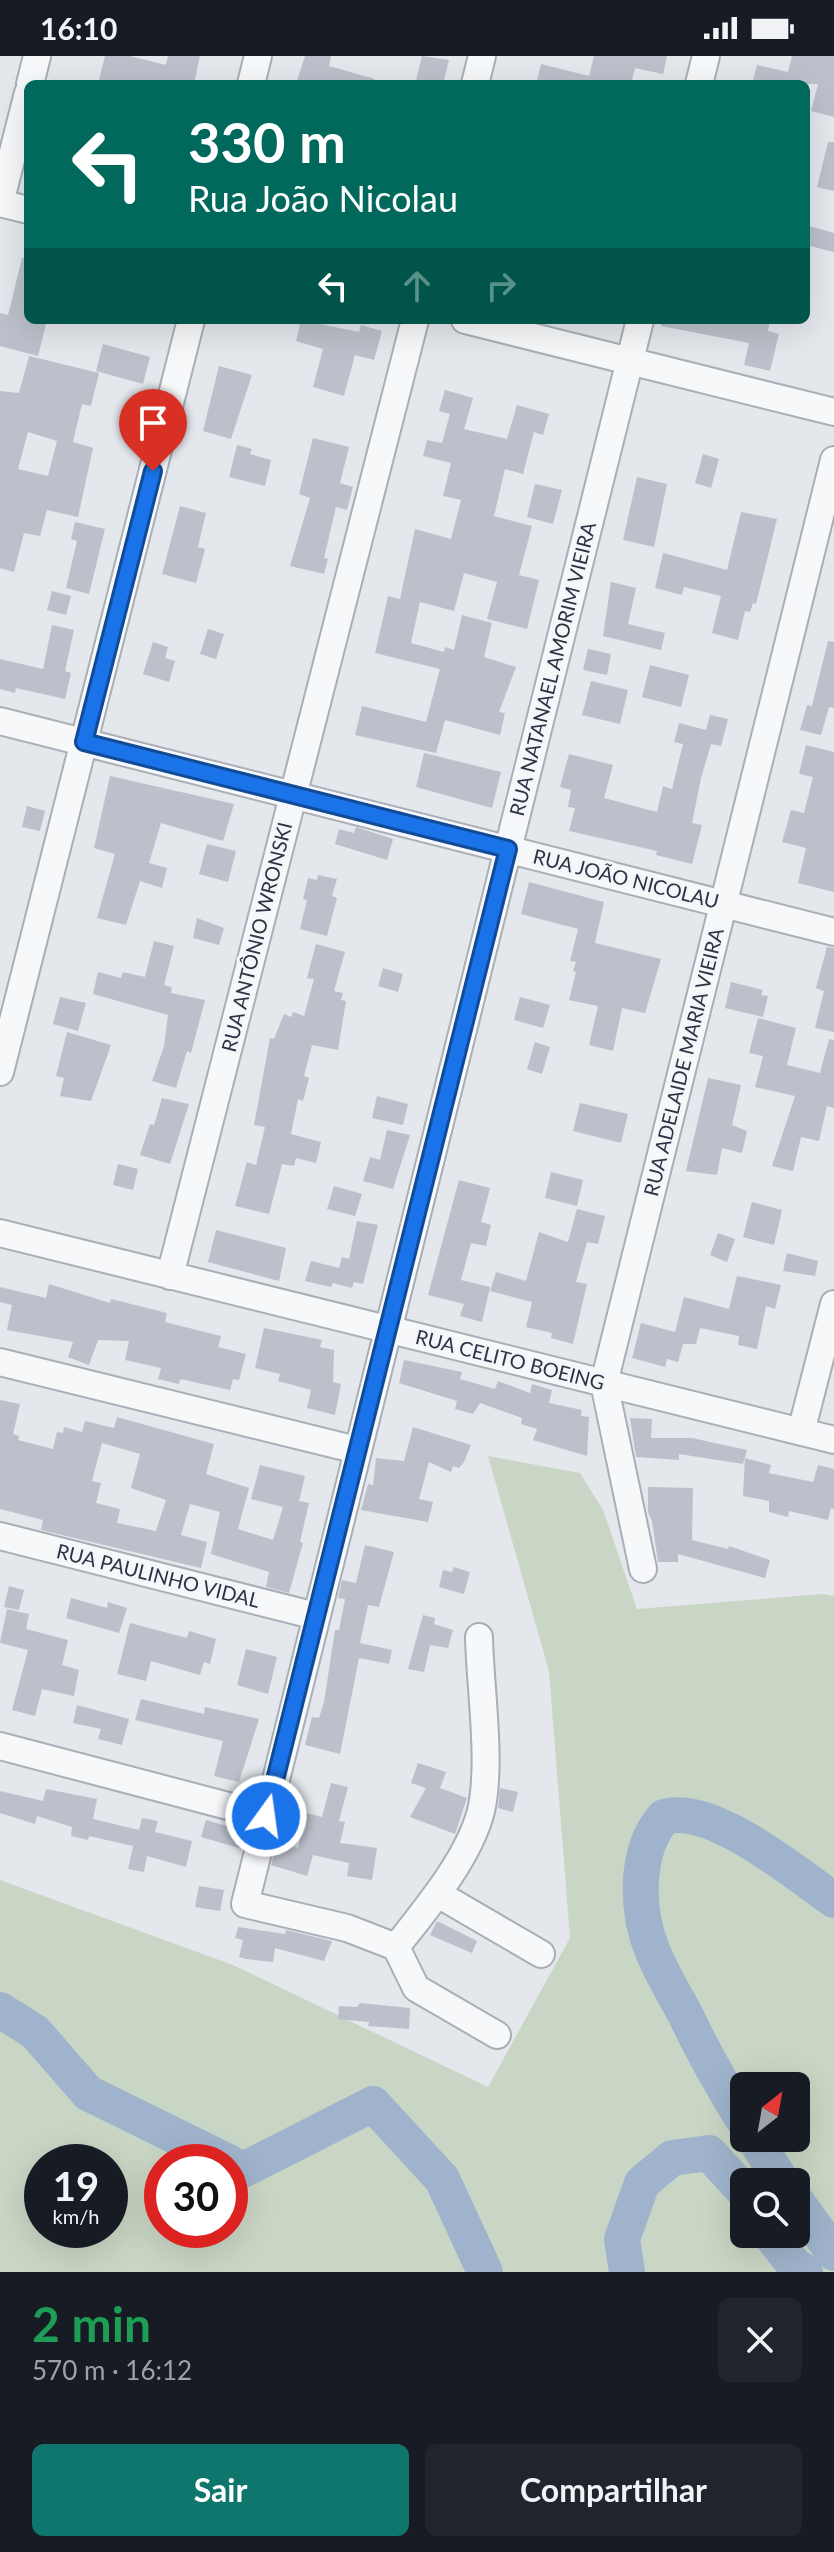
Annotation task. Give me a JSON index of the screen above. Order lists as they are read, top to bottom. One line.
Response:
{"streets":{"street":["RUA NATANAEL AMORIM VIEIRA","RUA JOÃO NICOLAU","RUA ANTÔNIO WRONSKI","RUA ADELAIDE MARIA VIEIRA","RUA CELITO BOEING","RUA PAULINHO VIDAL"]},"crossings":[["RUA NATANAEL AMORIM VIEIRA","RUA JOÃO NICOLAU"],["RUA NATANAEL AMORIM VIEIRA","RUA CELITO BOEING"],["RUA NATANAEL AMORIM VIEIRA","RUA PAULINHO VIDAL"],["RUA JOÃO NICOLAU","RUA ANTÔNIO WRONSKI"],["RUA JOÃO NICOLAU","RUA ADELAIDE MARIA VIEIRA"],["RUA ANTÔNIO WRONSKI","RUA CELITO BOEING"],["RUA ADELAIDE MARIA VIEIRA","RUA CELITO BOEING"]],"north":"top right","page":{"status":"16:10","turn":["330 m","Rua João Nicolau"],"speed":"19 km/h","limit":"30","heading":["2 min","570 m · 16:12"],"buttons":["Sair","Compartilhar"]}}
